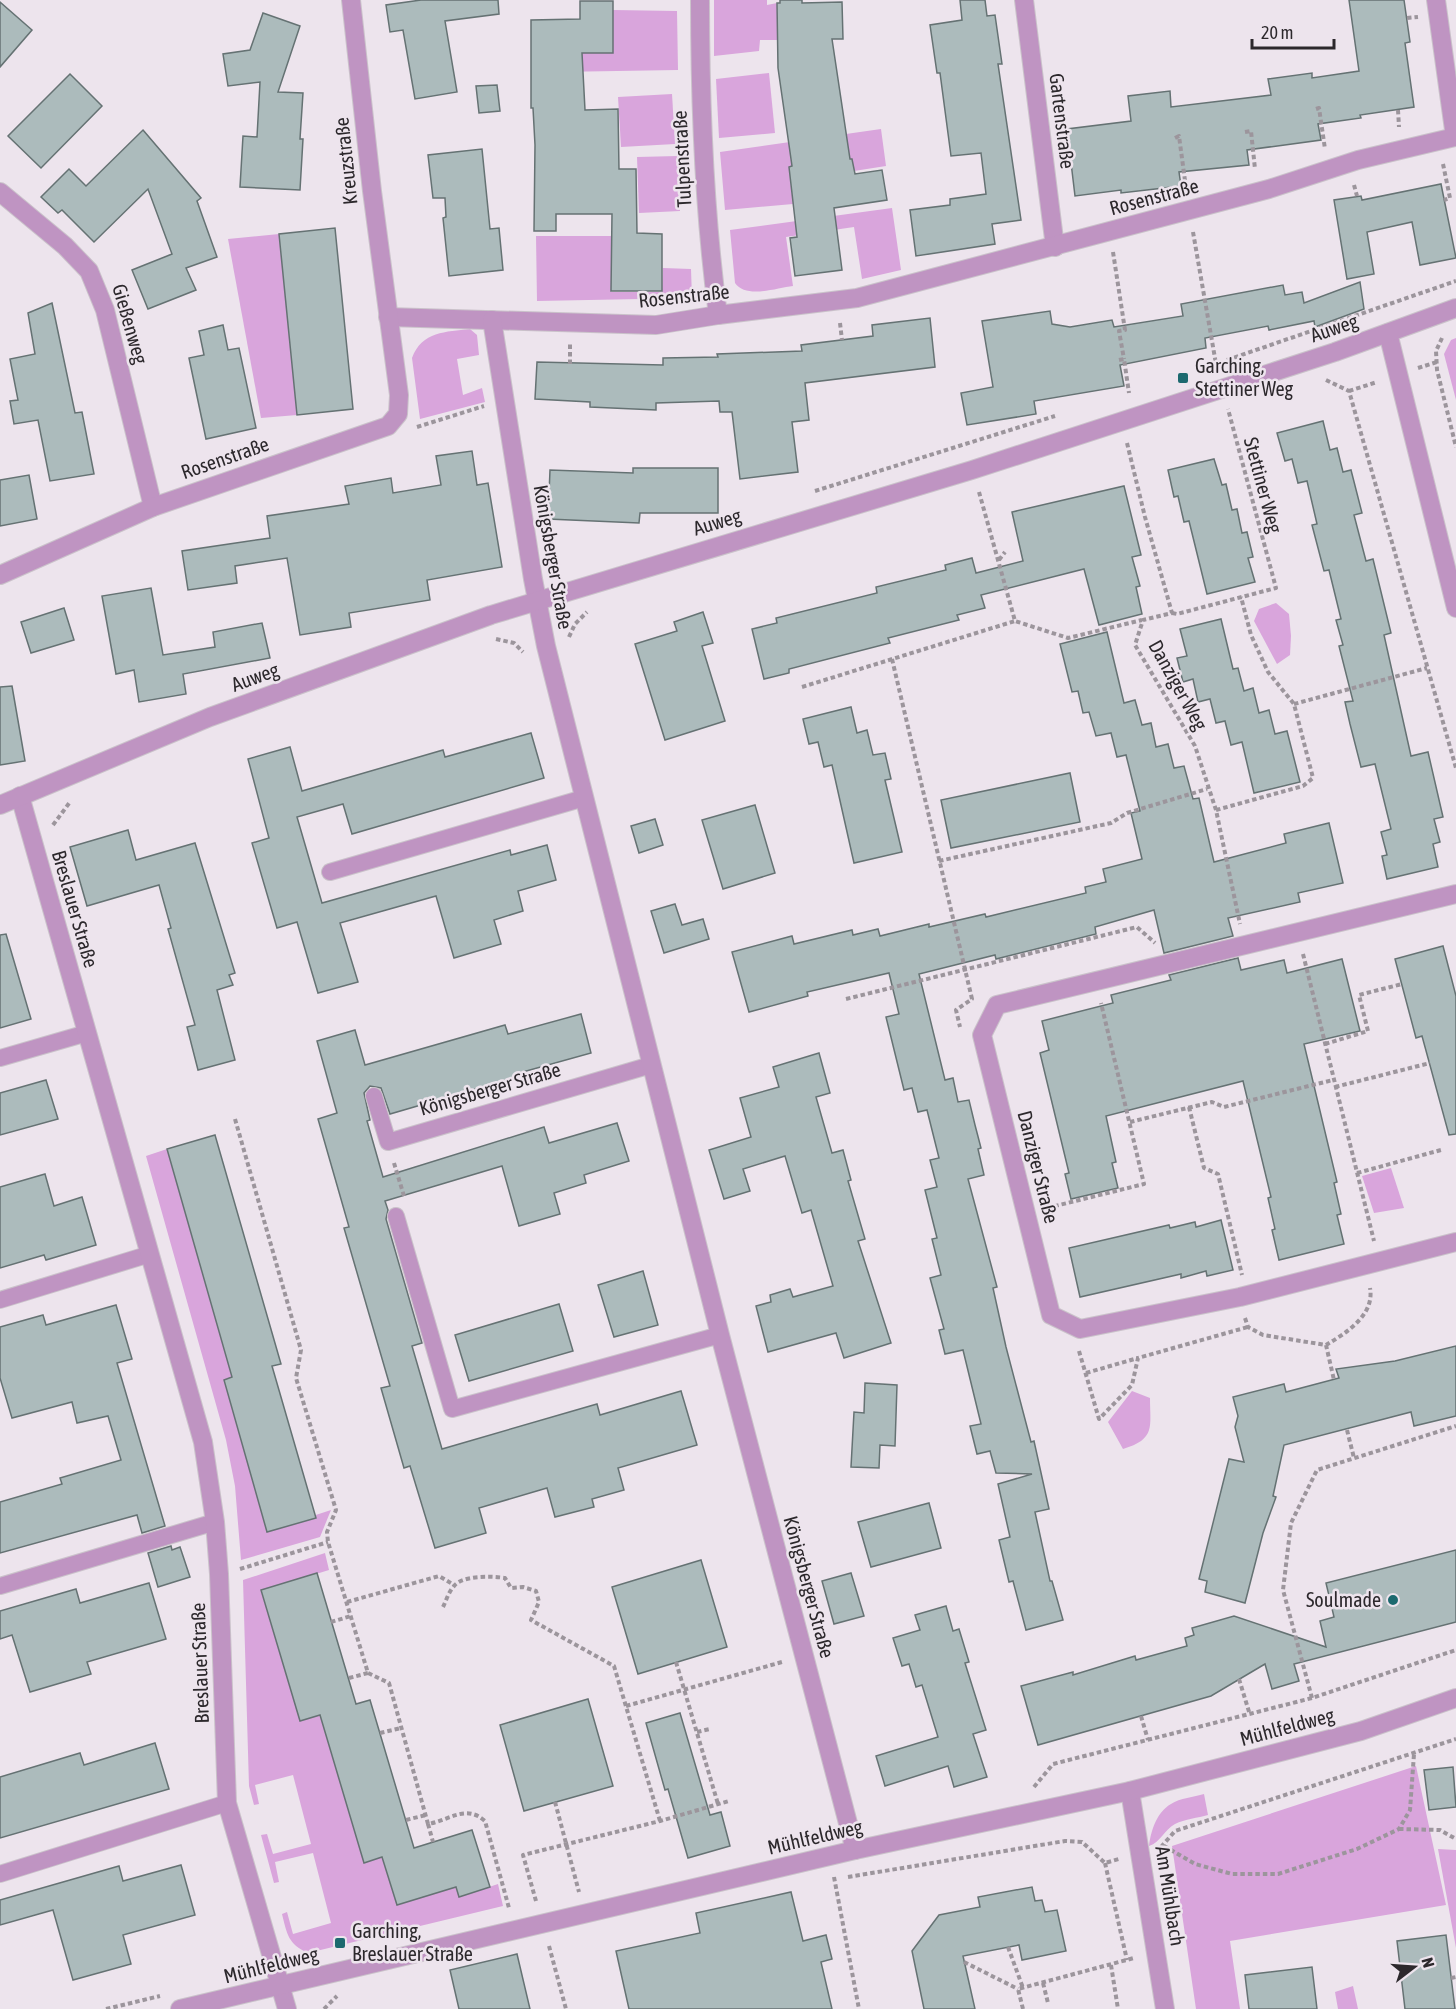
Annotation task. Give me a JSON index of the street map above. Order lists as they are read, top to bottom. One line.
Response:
{"streets":{"street":["Gartenstraße","Tulpenstraße","Kreuzstraße","Rosenstraße","Gießenweg","Auweg","Königsberger Straße","Breslauer Straße","Danziger Straße","Mühlfeldweg","Am Mühlbach"],"path":["Stettiner Weg","Danziger Weg"]},"crossings":[["Gartenstraße","Rosenstraße"],["Tulpenstraße","Rosenstraße"],["Kreuzstraße","Rosenstraße"],["Rosenstraße","Gießenweg"],["Rosenstraße","Königsberger Straße"],["Auweg","Stettiner Weg"],["Auweg","Königsberger Straße"],["Auweg","Danziger Weg"],["Auweg","Breslauer Straße"],["Königsberger Straße","Mühlfeldweg"],["Breslauer Straße","Mühlfeldweg"],["Mühlfeldweg","Am Mühlbach"]],"places":{"transit":["Garching, Stettiner Weg","Garching, Breslauer Straße"],"other":["Soulmade"]},"scale_bar":"20 m","north":"right"}
